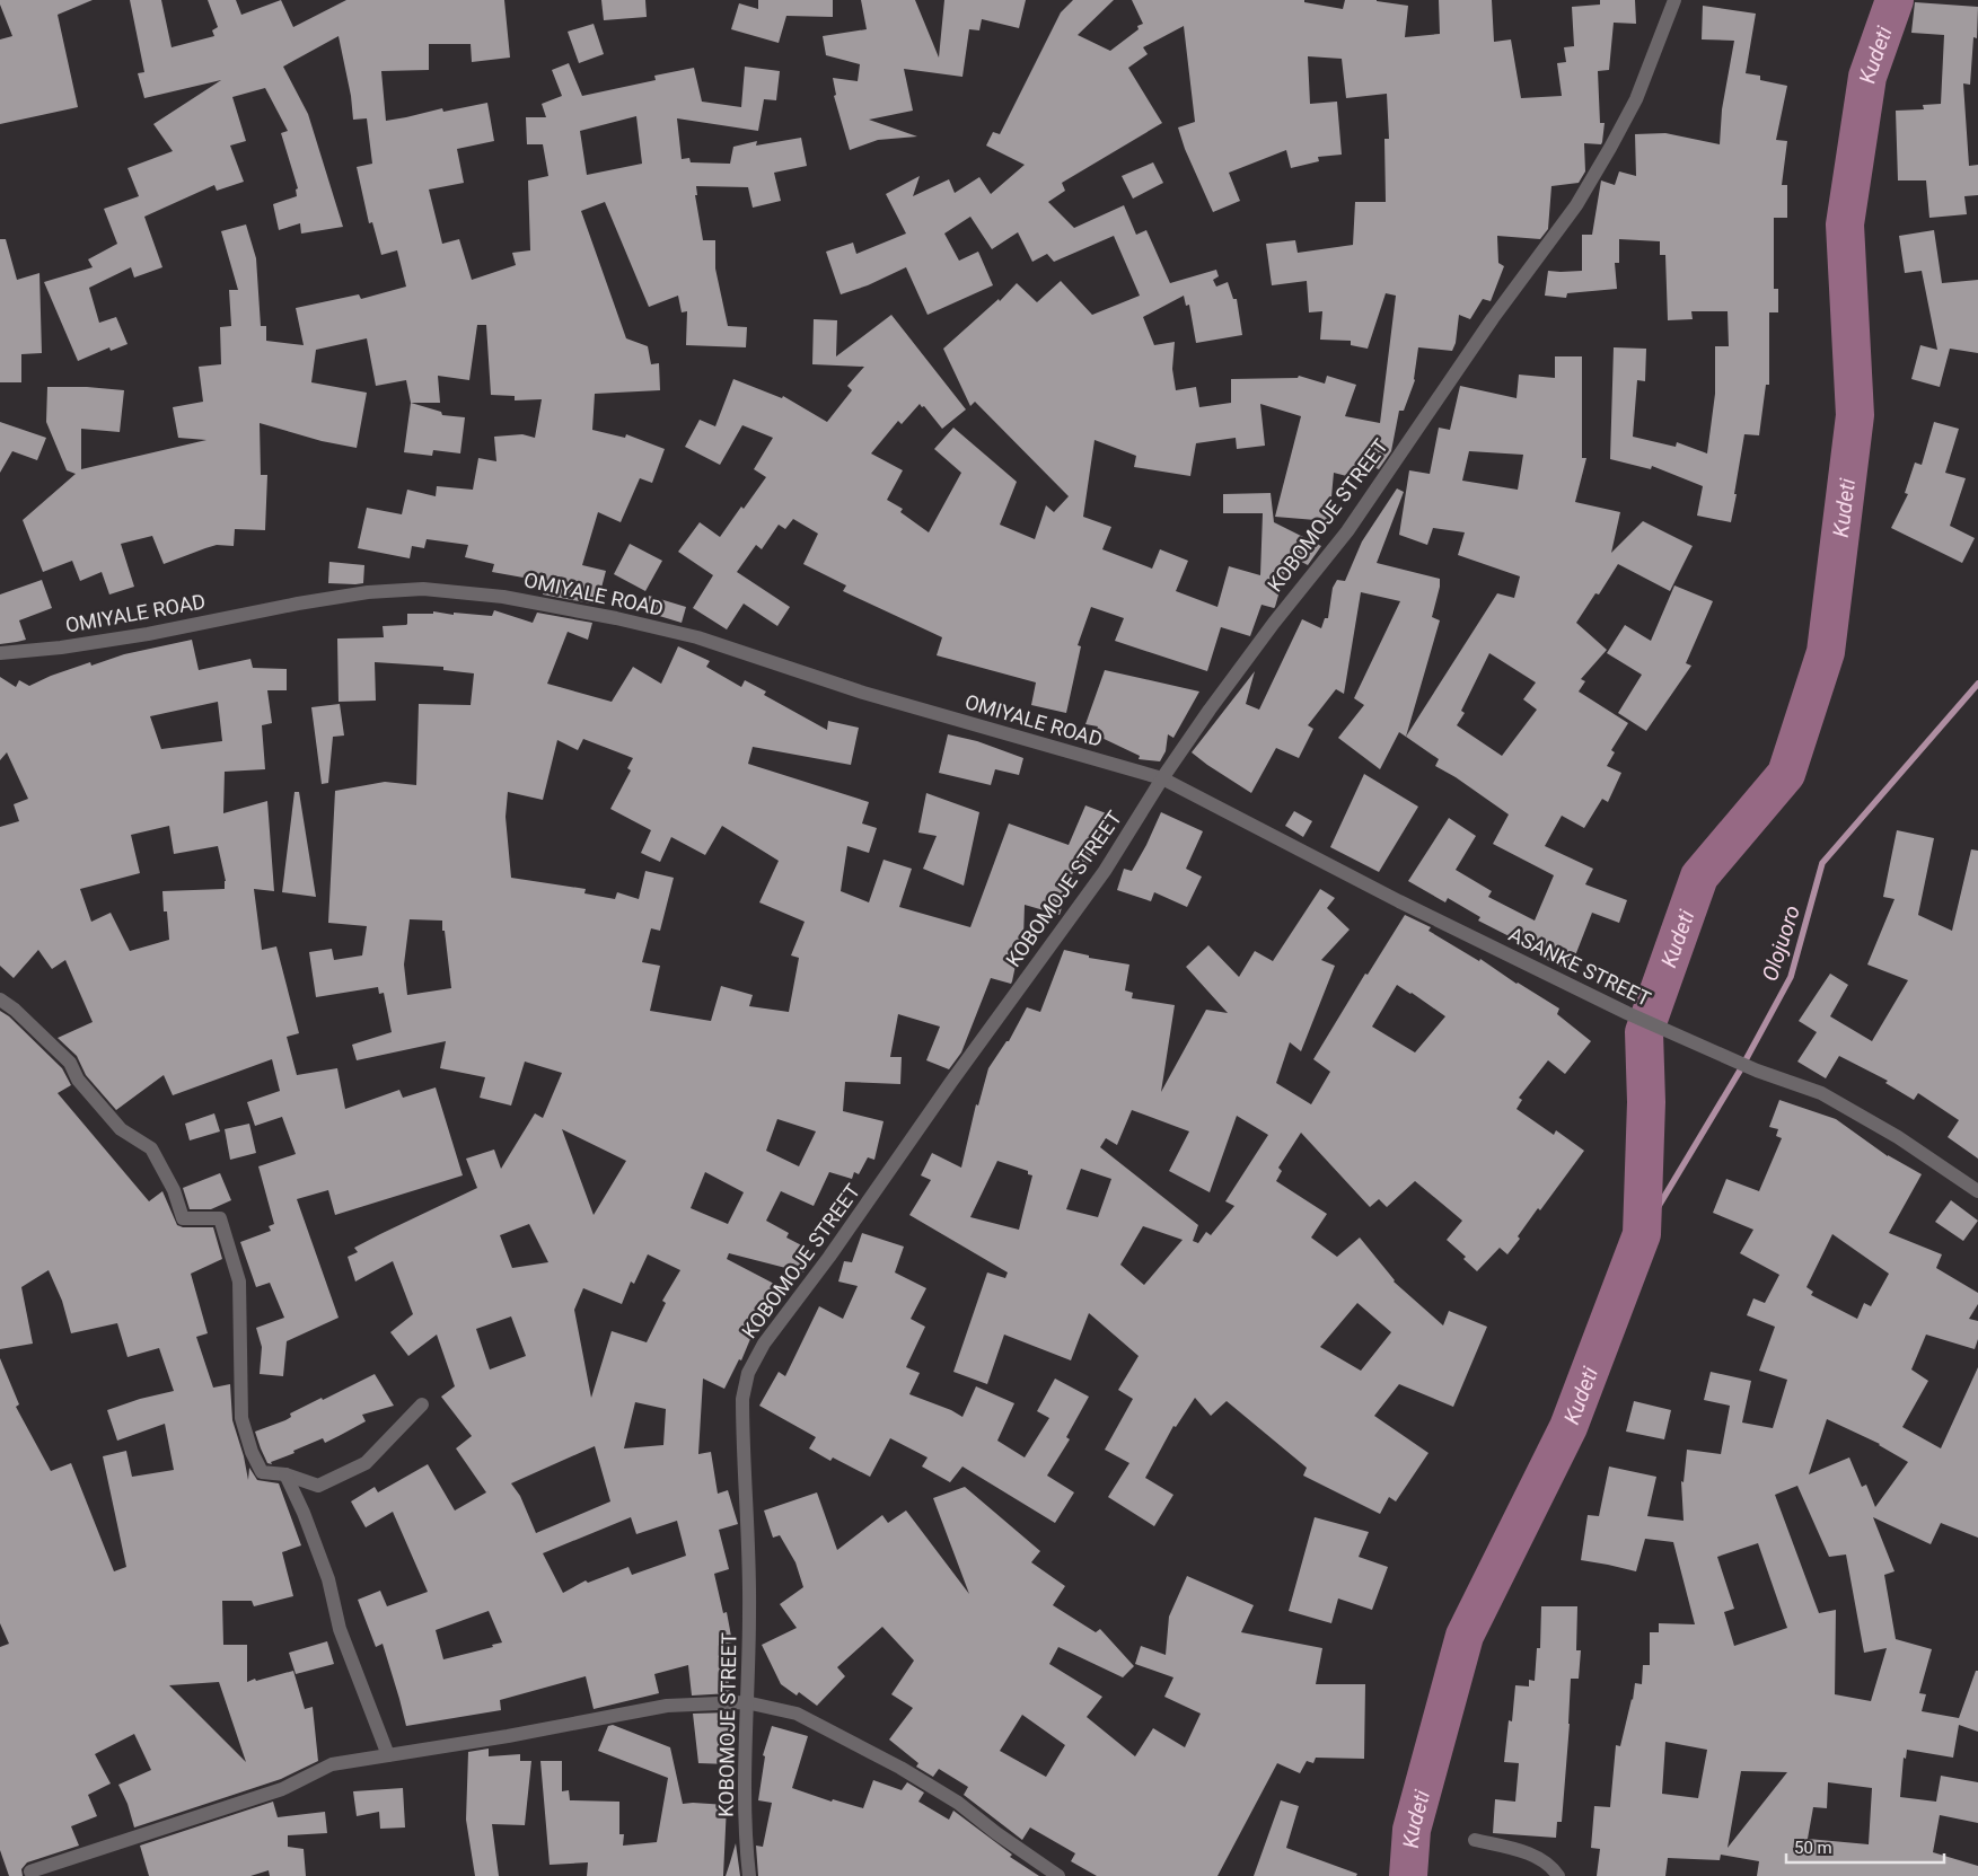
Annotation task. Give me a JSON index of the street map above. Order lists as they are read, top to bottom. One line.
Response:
{"streets":{"street":["KOBOMOJE STREET","OMIYALE ROAD","ASANKE STREET"]},"crossings":[["KOBOMOJE STREET","OMIYALE ROAD"],["KOBOMOJE STREET","ASANKE STREET"],["OMIYALE ROAD","ASANKE STREET"]],"water":["Kudeti","Olojuoro"],"scale_bar":"50 m"}
